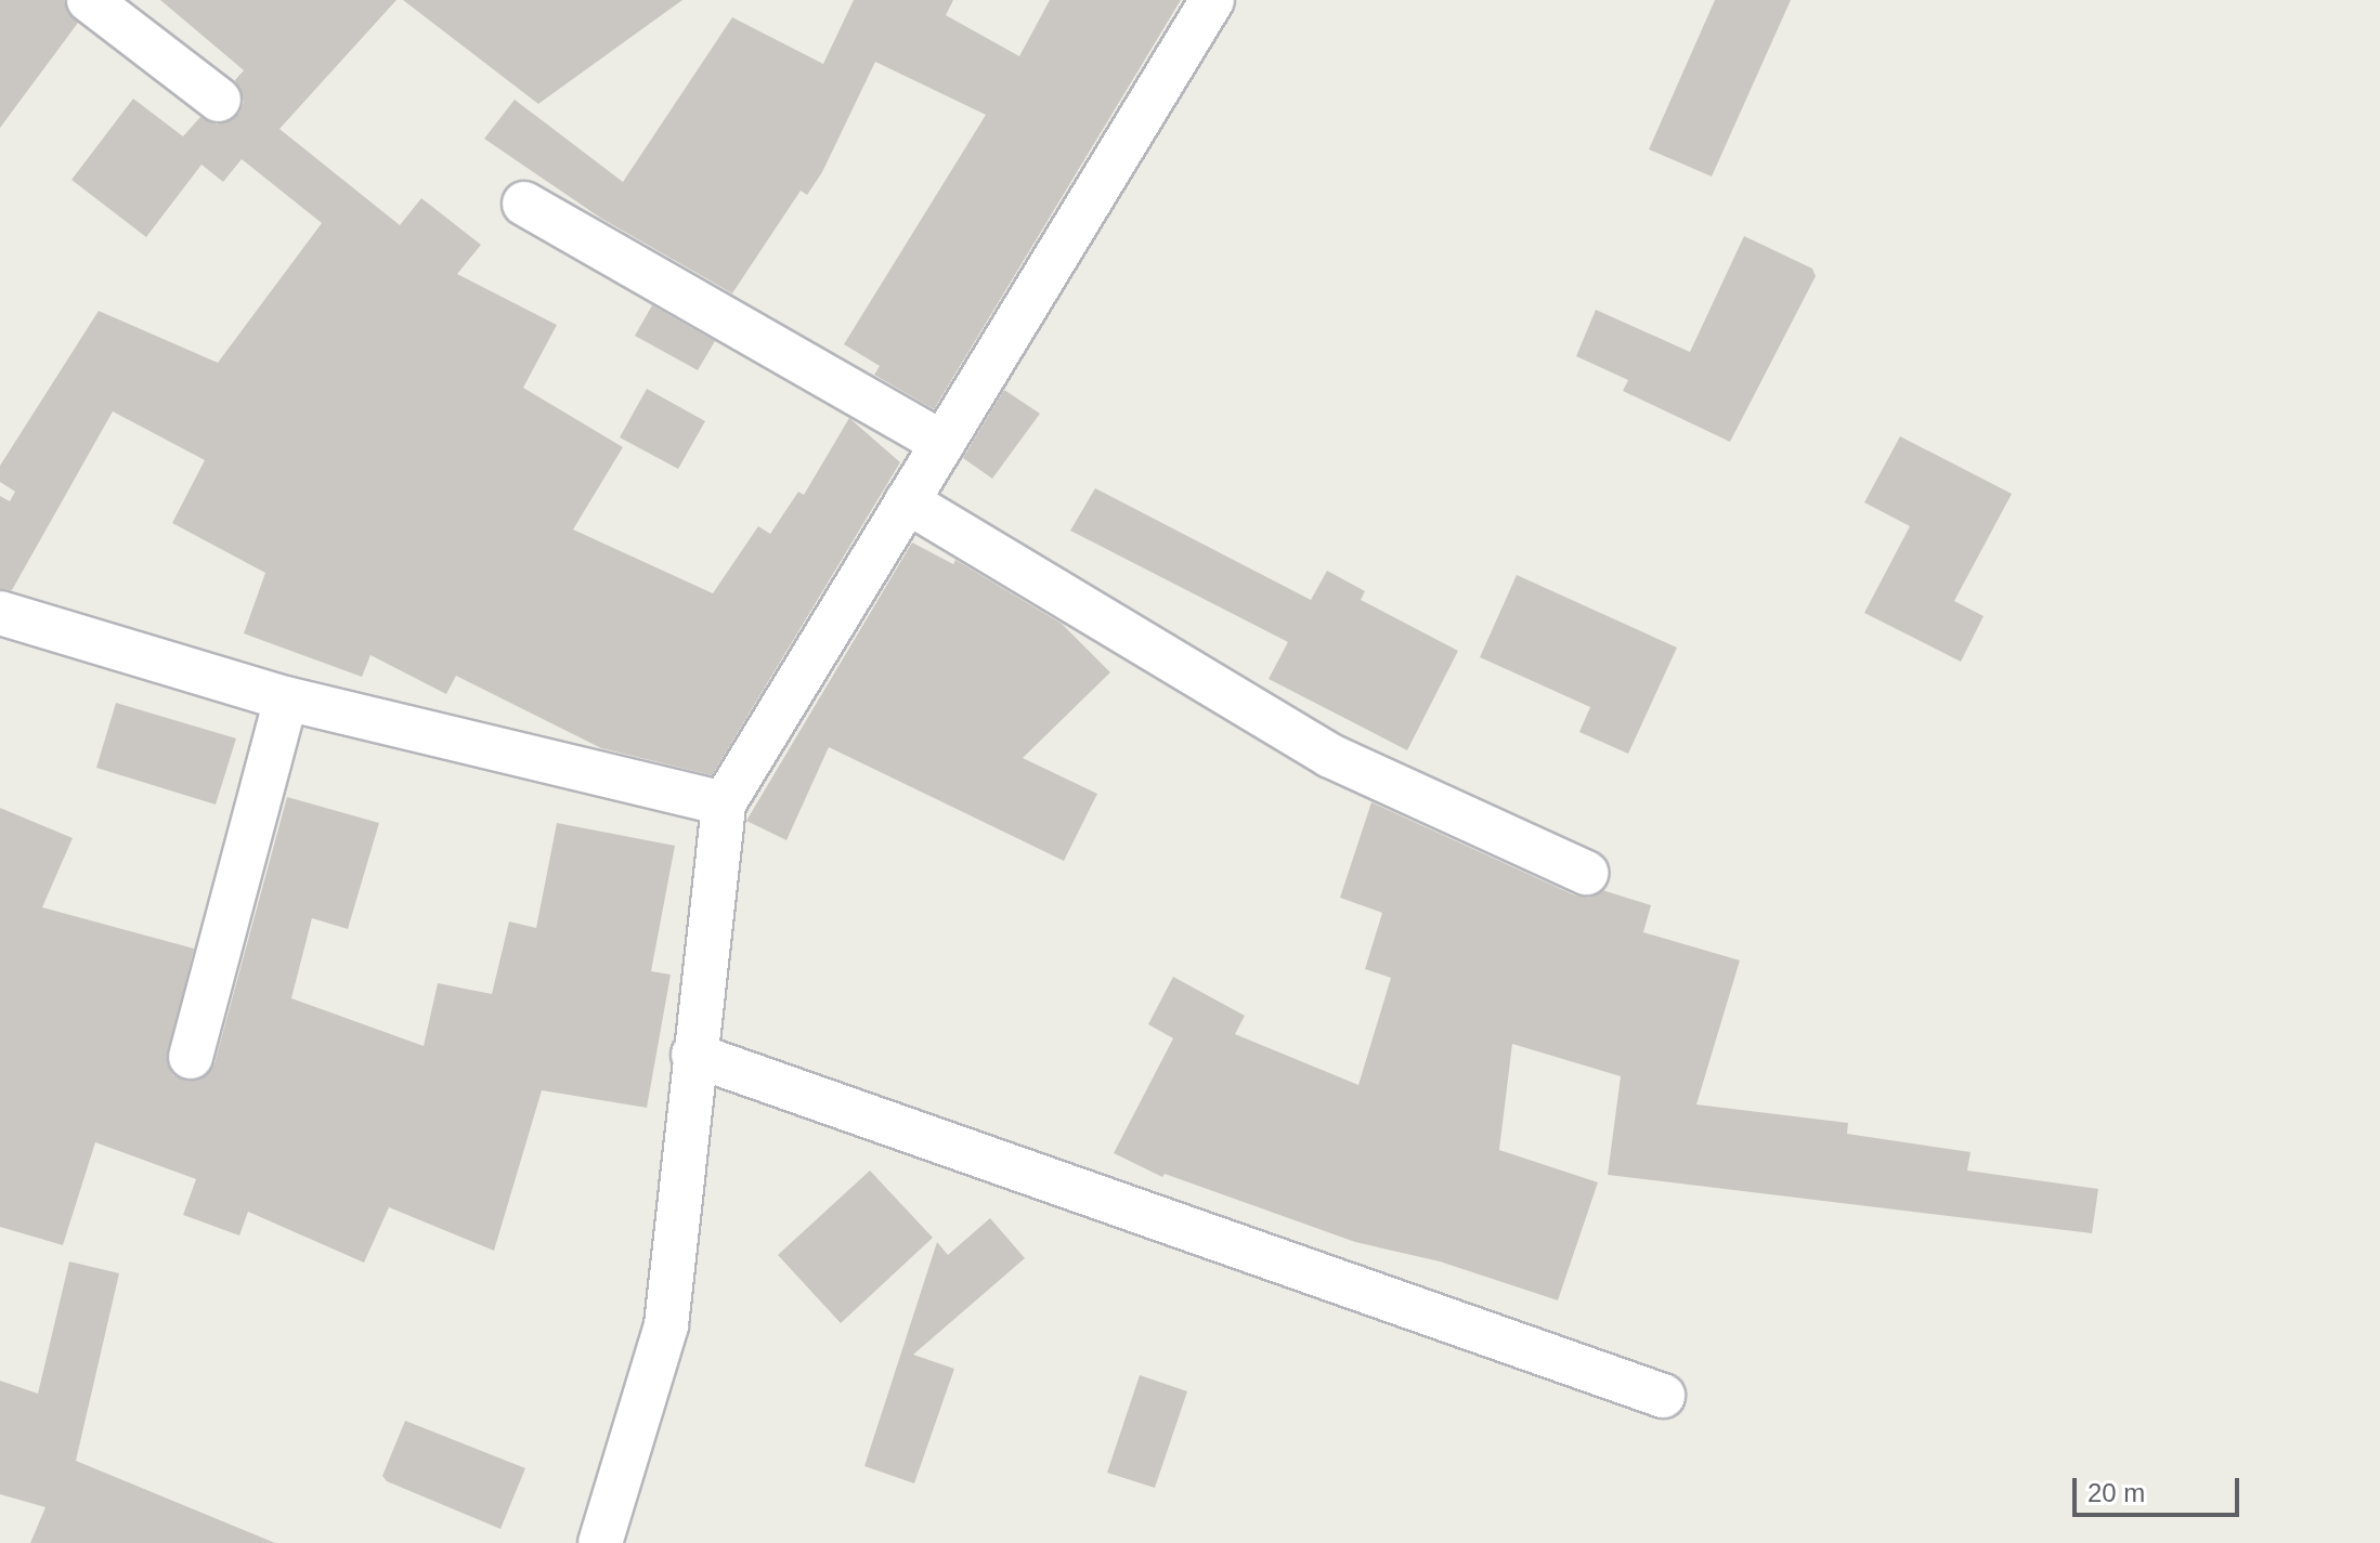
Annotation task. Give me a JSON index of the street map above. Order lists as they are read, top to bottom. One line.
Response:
{"scale_bar":"20 m"}
